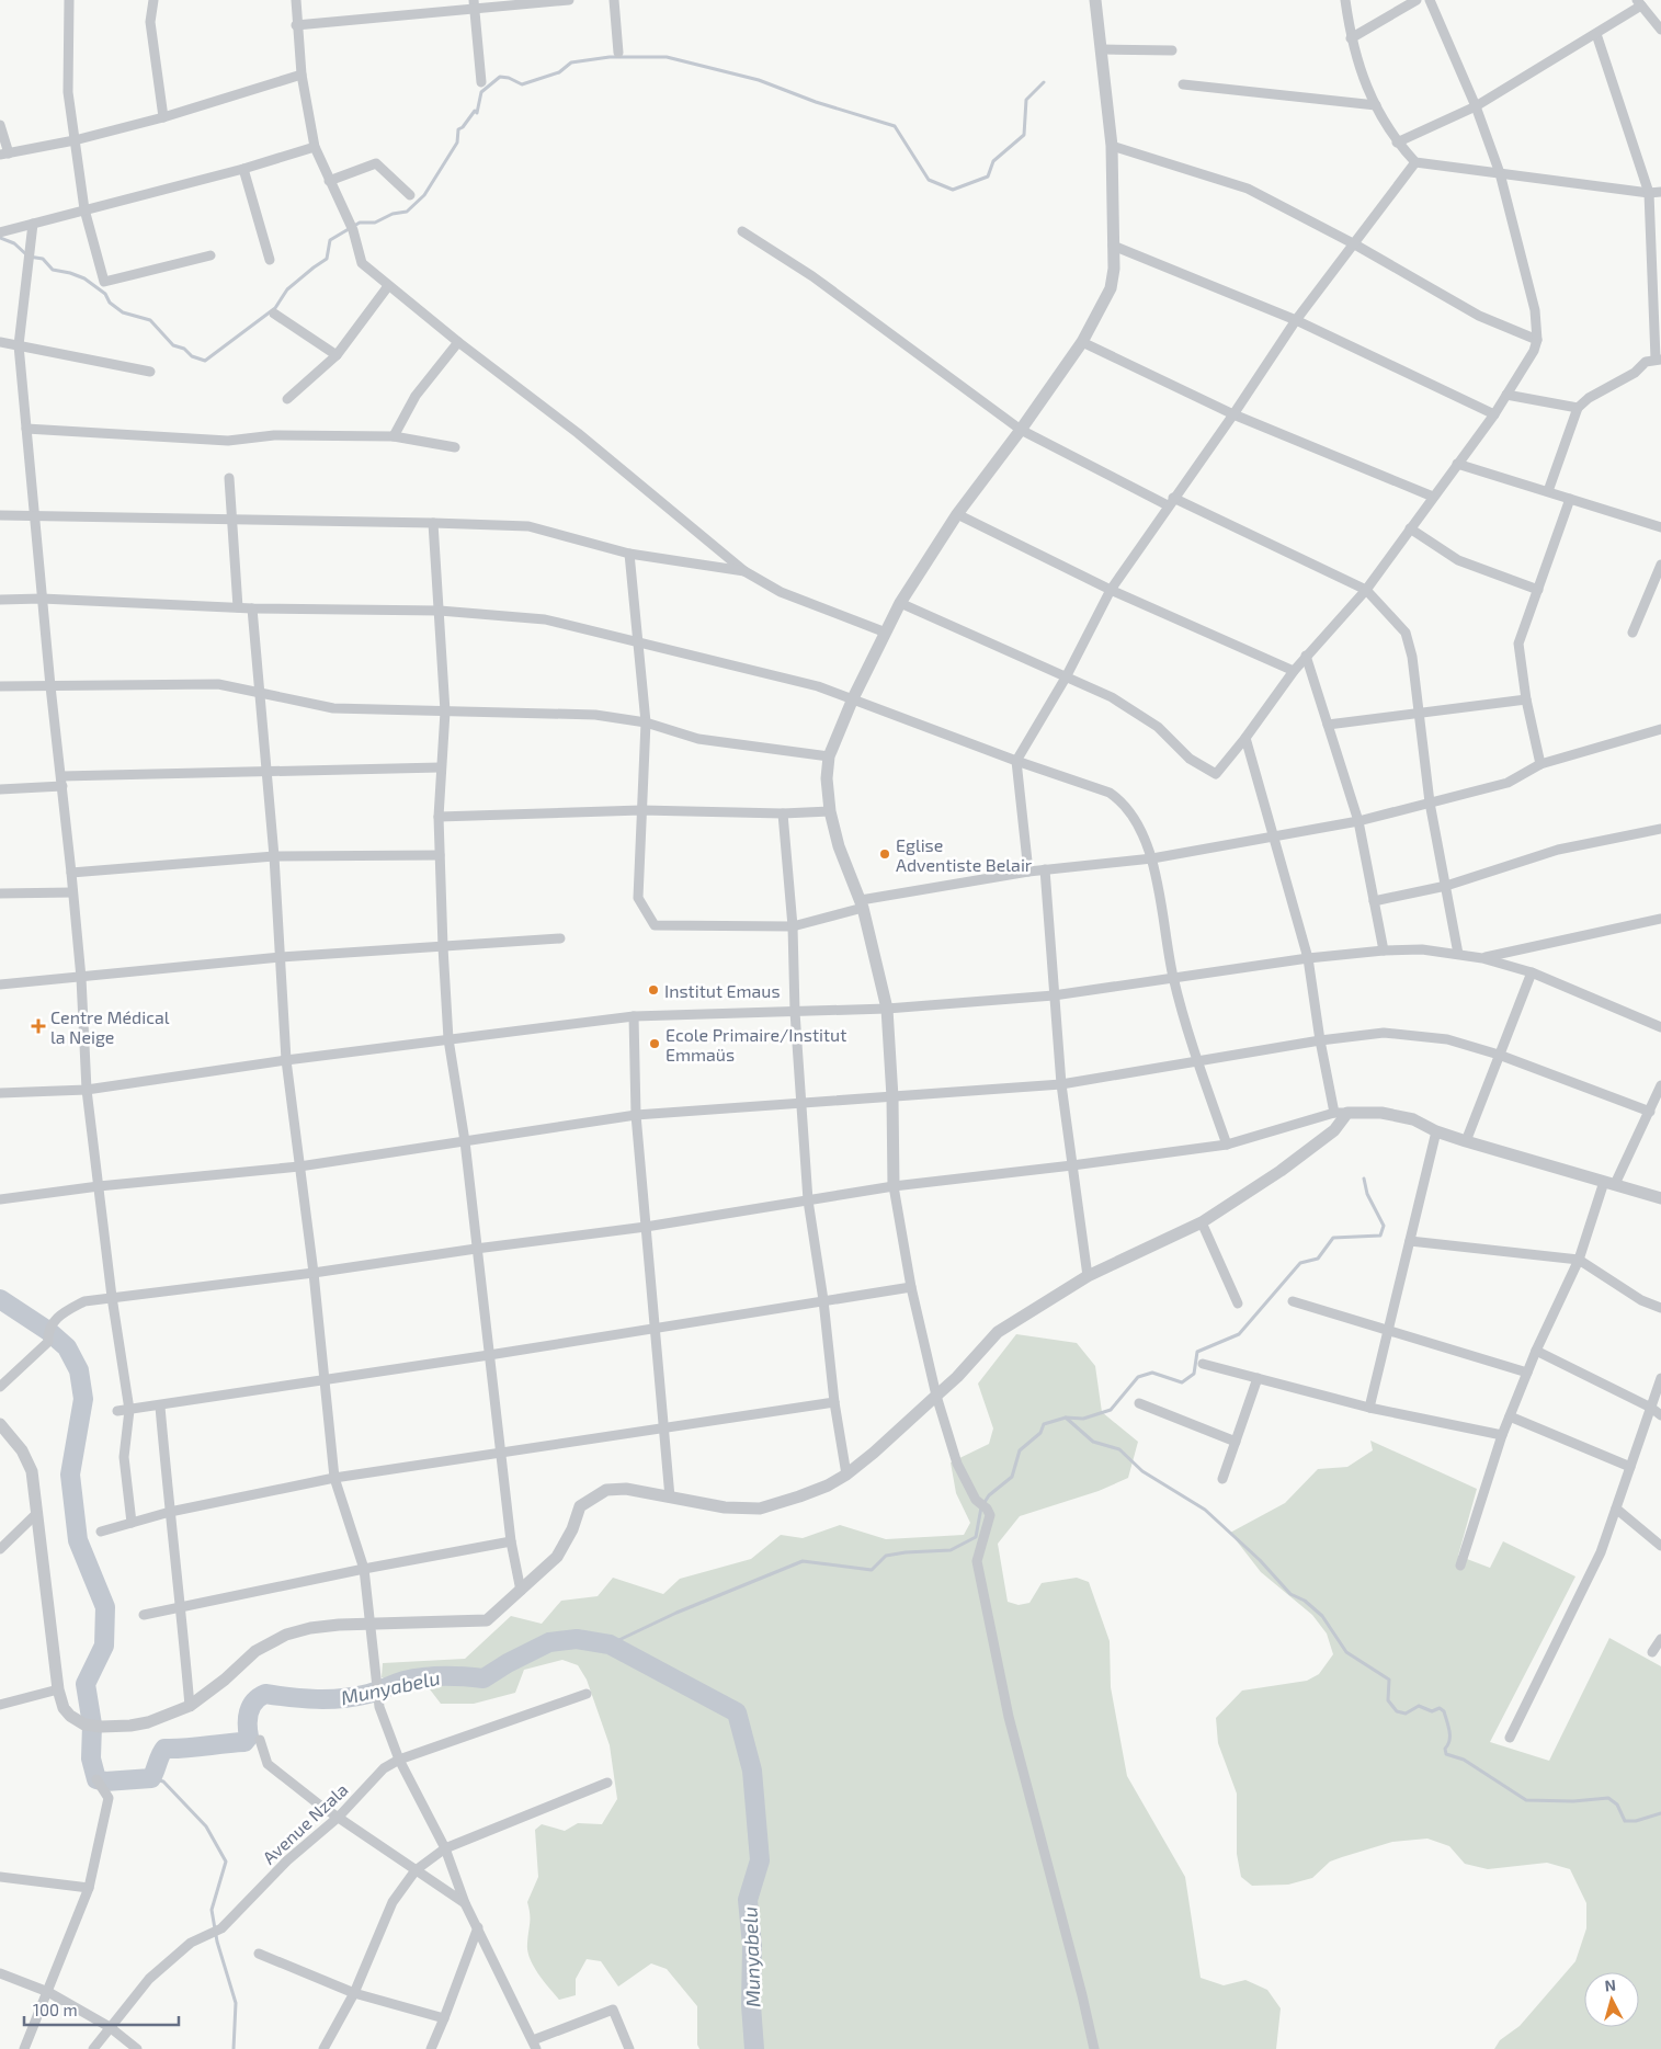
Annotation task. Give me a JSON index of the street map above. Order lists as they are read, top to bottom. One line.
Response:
{"streets":{"street":["Avenue Nzala"]},"water":["Munyabelu"],"places":{"other":["Eglise Adventiste Belair","Institut Emaus","Ecole Primaire/Institut Emmaüs"],"health":["Centre Médical la Neige"]},"scale_bar":"100 m","north":"top"}
